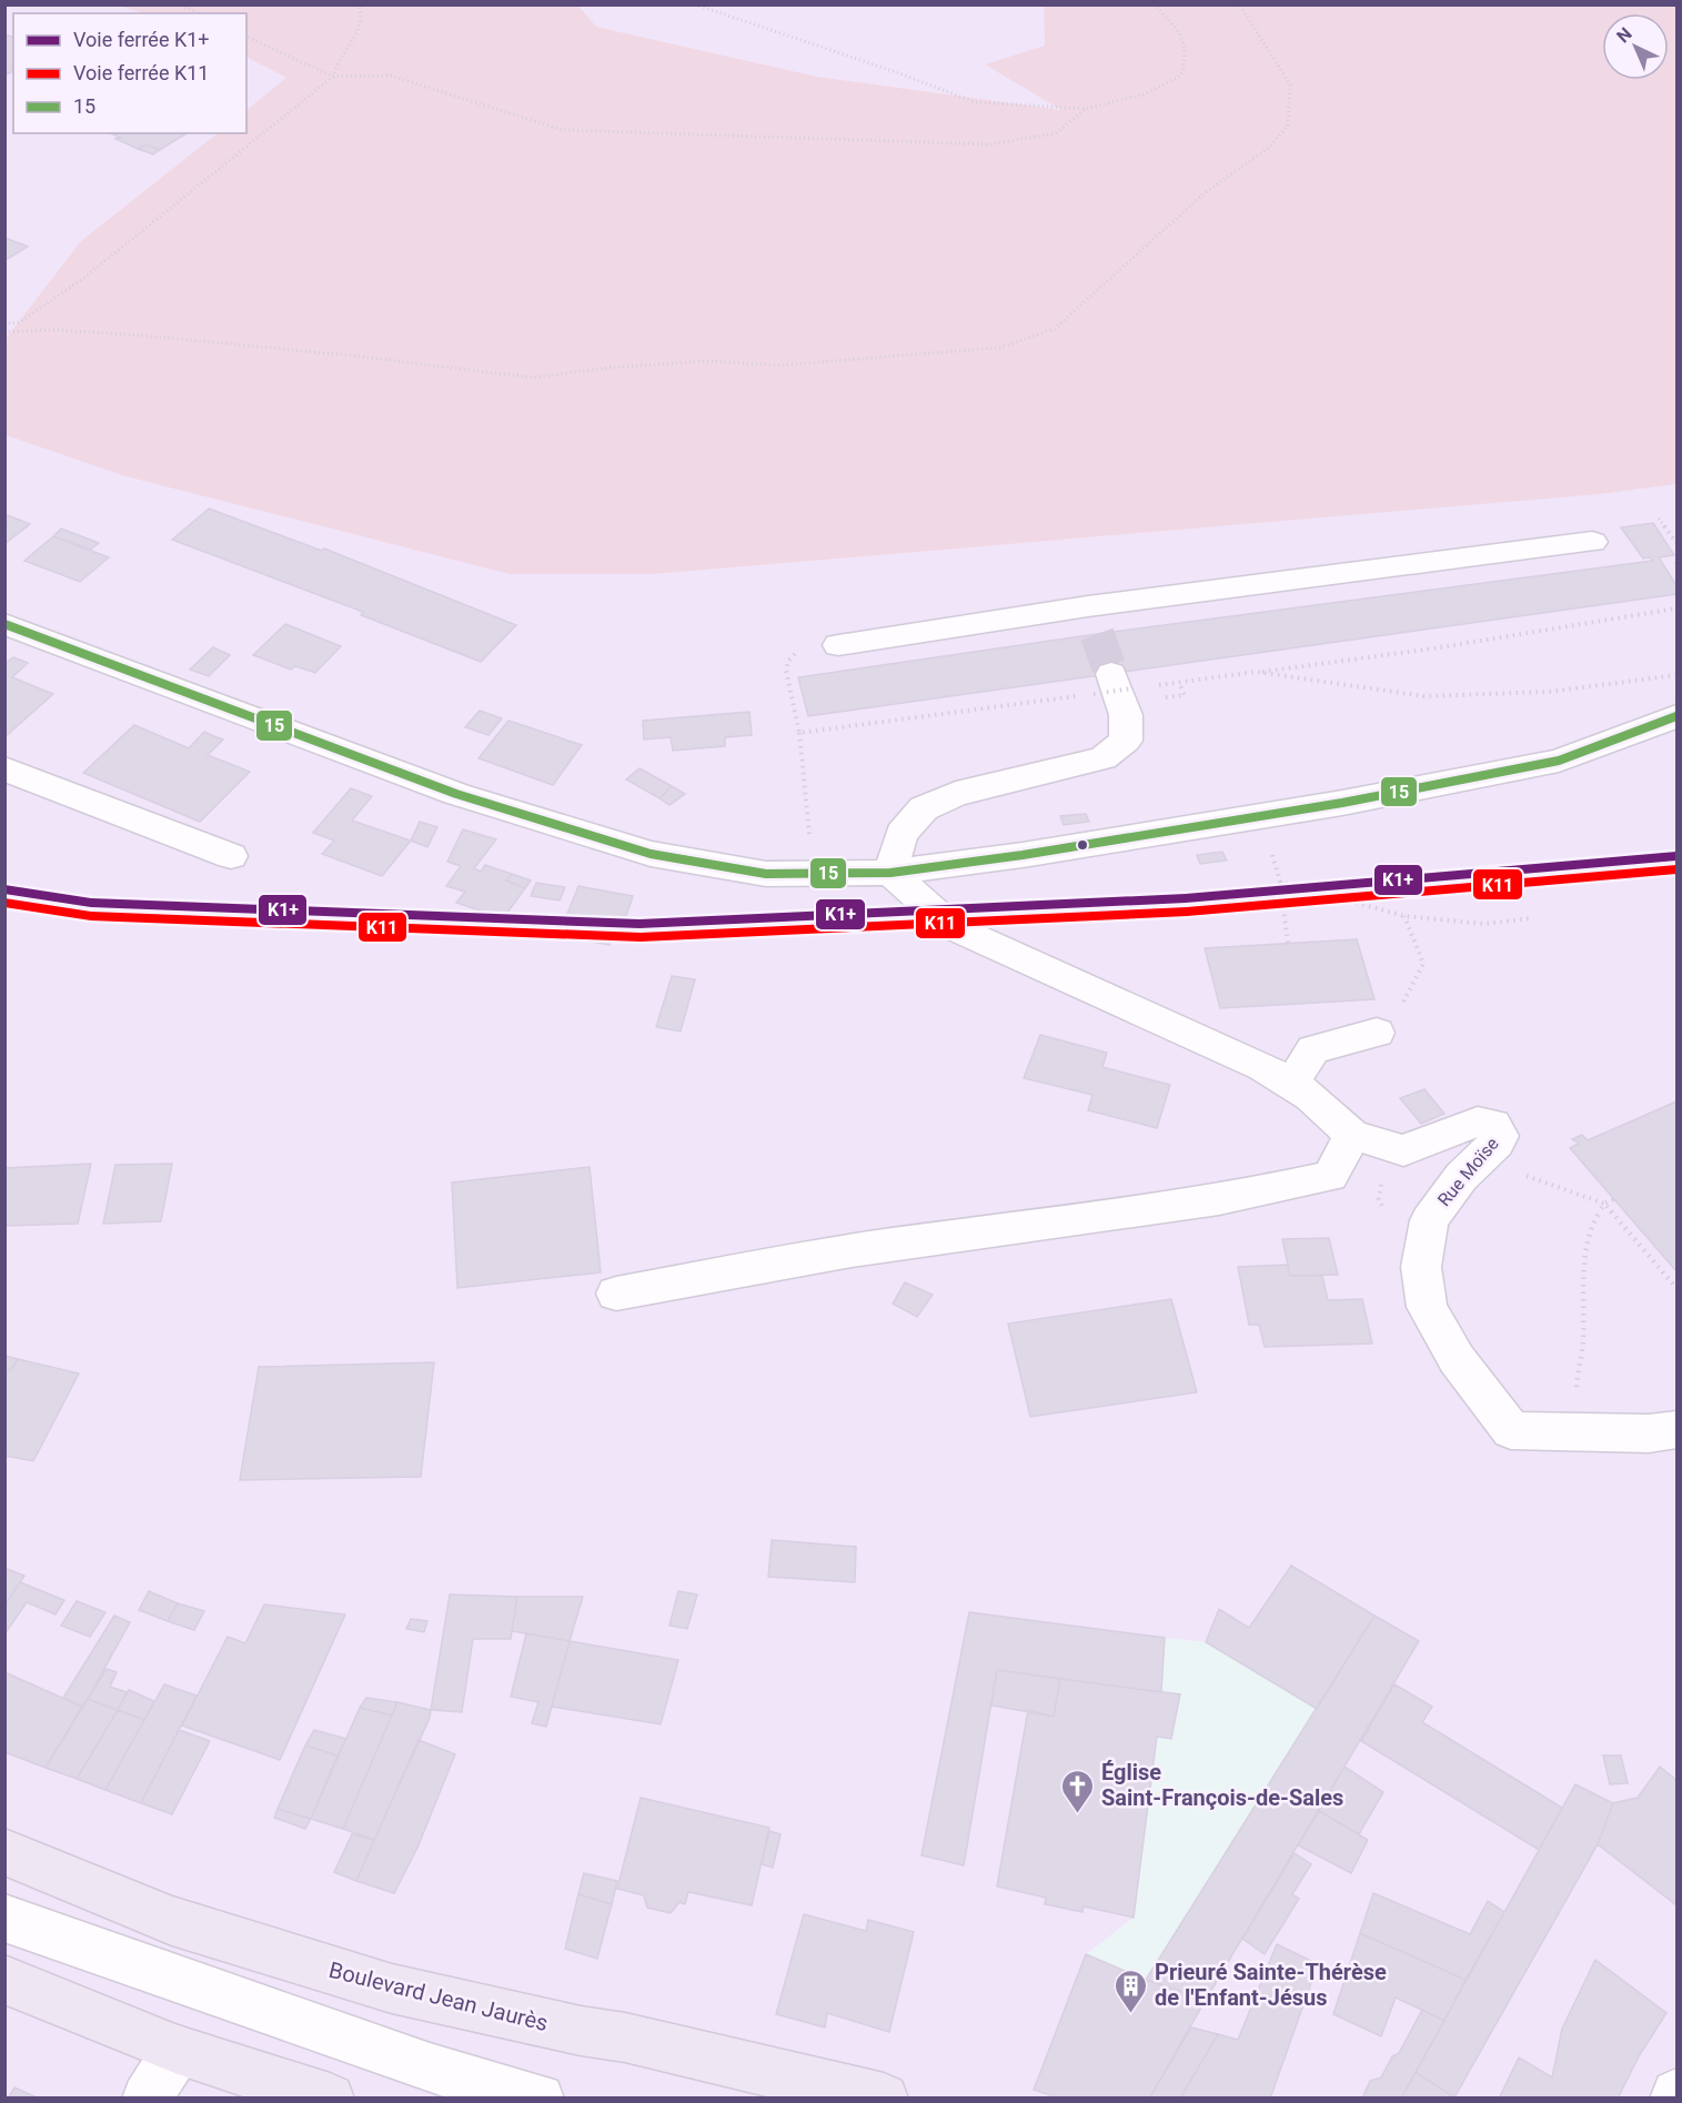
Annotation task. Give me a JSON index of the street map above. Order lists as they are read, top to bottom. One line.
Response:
{"streets":{"main road":["Boulevard Jean Jaurès"],"street":["Rue Moïse"]},"places":{"church":["Église Saint-François-de-Sales"],"building":["Prieuré Sainte-Thérèse de l'Enfant-Jésus"]},"lines":["transit line 15","rail line K1+","rail line K11"],"legend":["Voie ferrée K1+","Voie ferrée K11","15"],"north":"top left"}
